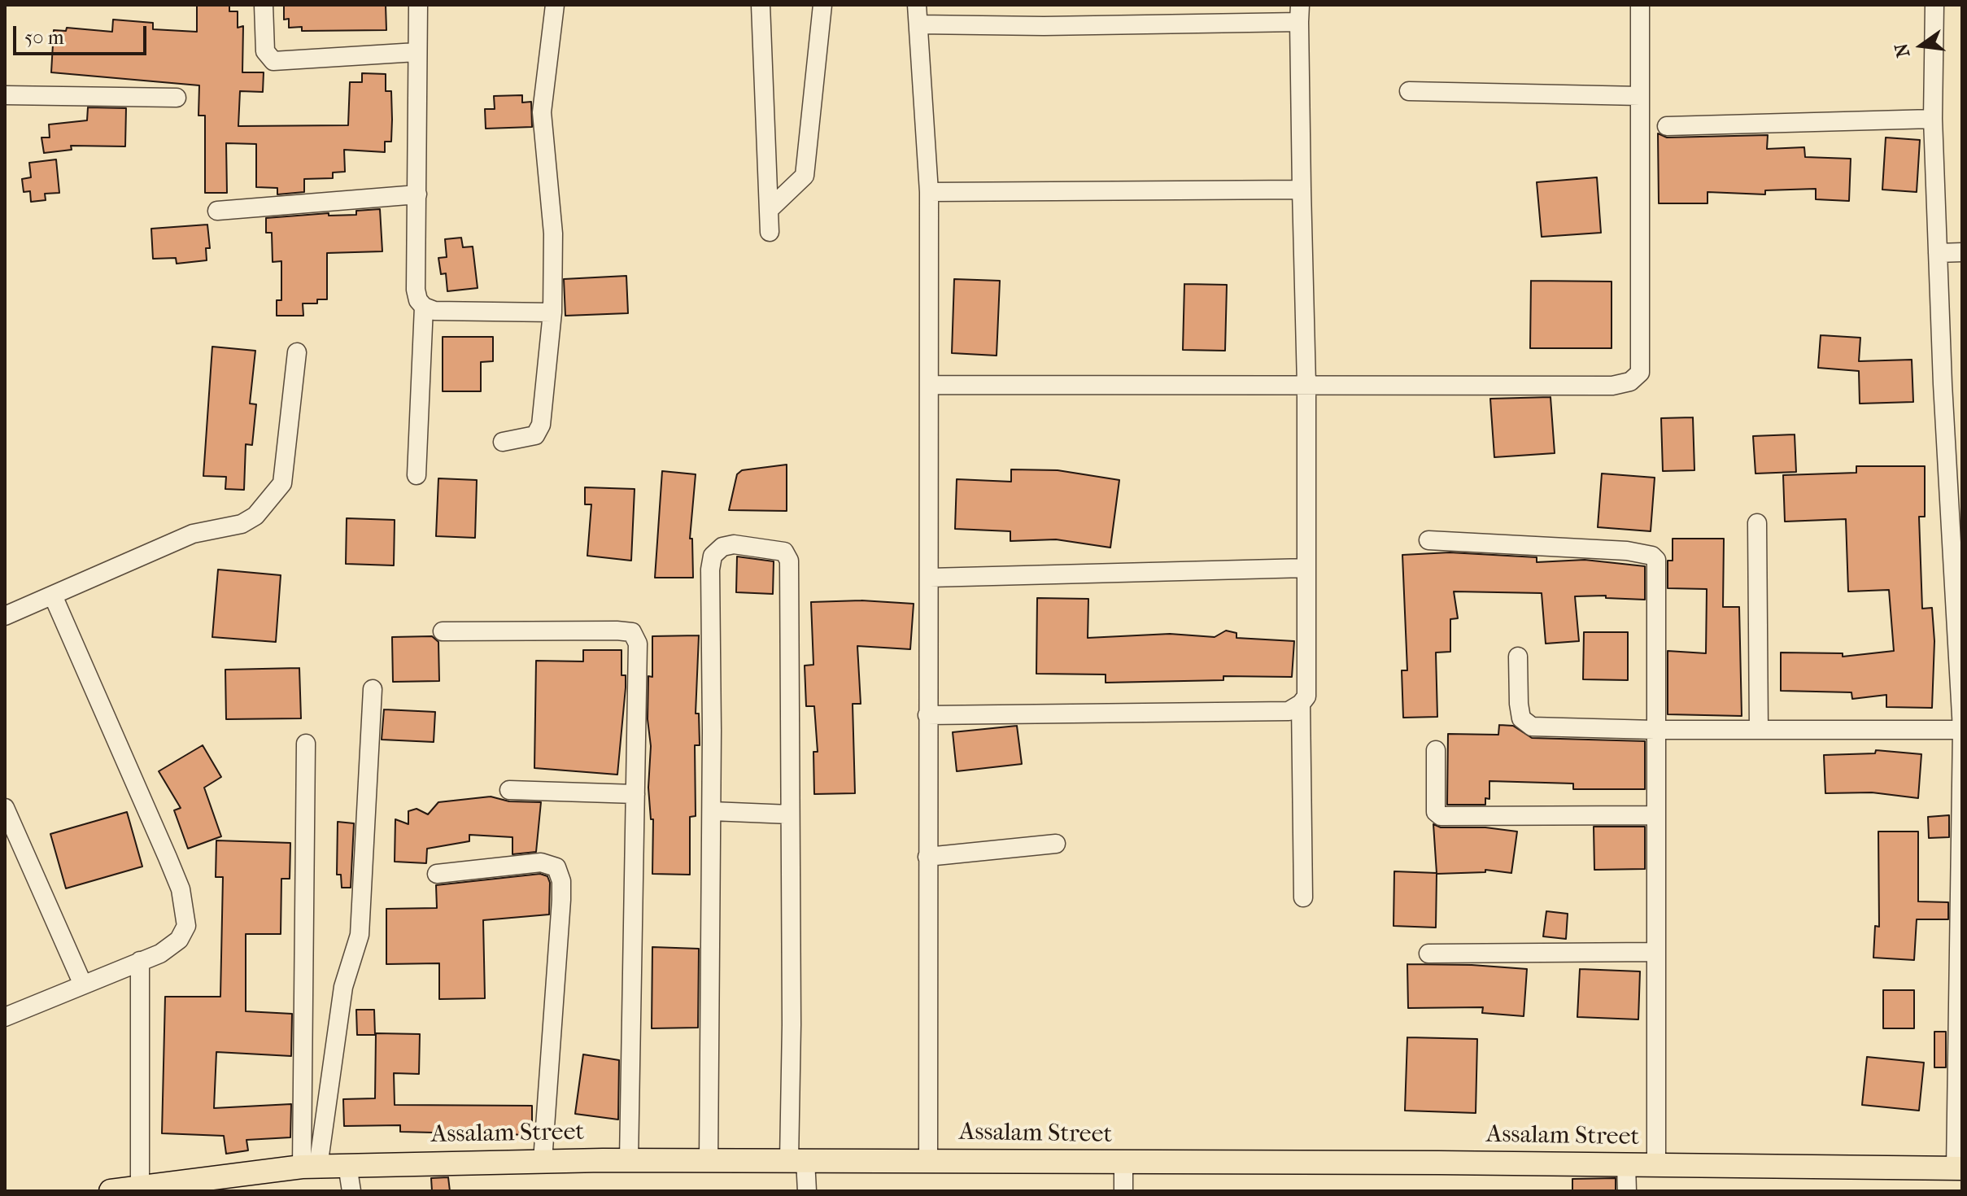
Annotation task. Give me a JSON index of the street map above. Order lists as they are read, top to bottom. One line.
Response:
{"streets":{"main road":["Assalam Street"]},"scale_bar":"50 m","north":"left"}
